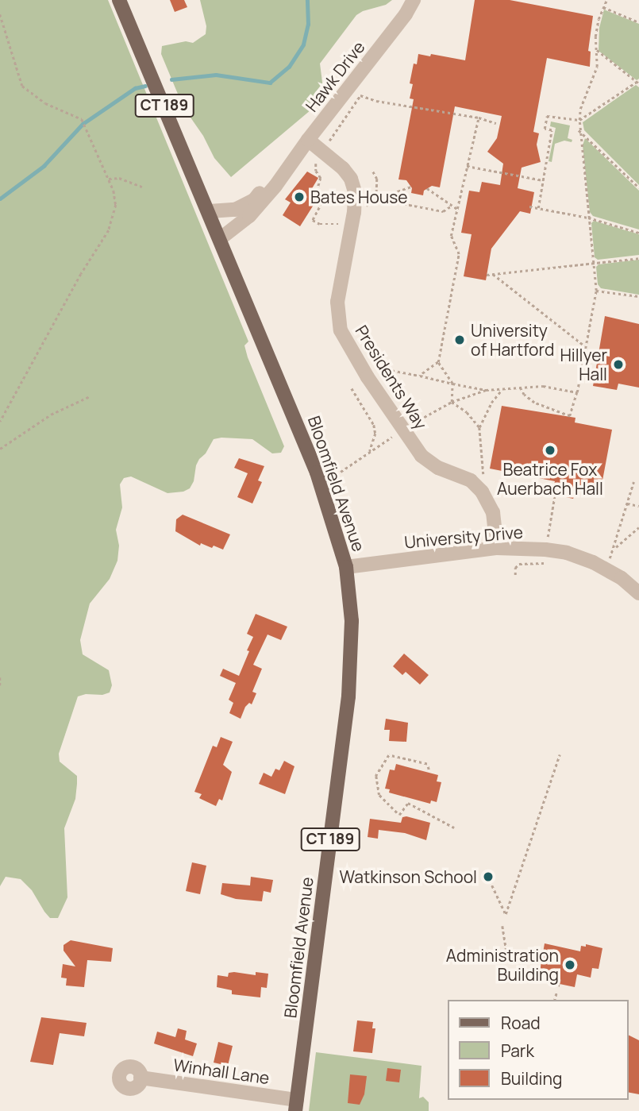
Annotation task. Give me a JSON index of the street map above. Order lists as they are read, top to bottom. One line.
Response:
{"streets":{"main road":["CT 189","Bloomfield Avenue"],"street":["Hawk Drive","Presidents Way","University Drive","Winhall Lane"]},"crossings":[["Hawk Drive","Presidents Way"],["Hawk Drive","Bloomfield Avenue"],["Presidents Way","University Drive"],["Bloomfield Avenue","University Drive"],["Bloomfield Avenue","Winhall Lane"]],"places":["Bates House","University of Hartford","Hillyer Hall","Beatrice Fox Auerbach Hall","Watkinson School","Administration Building"],"legend":["Road","Park","Building"]}
